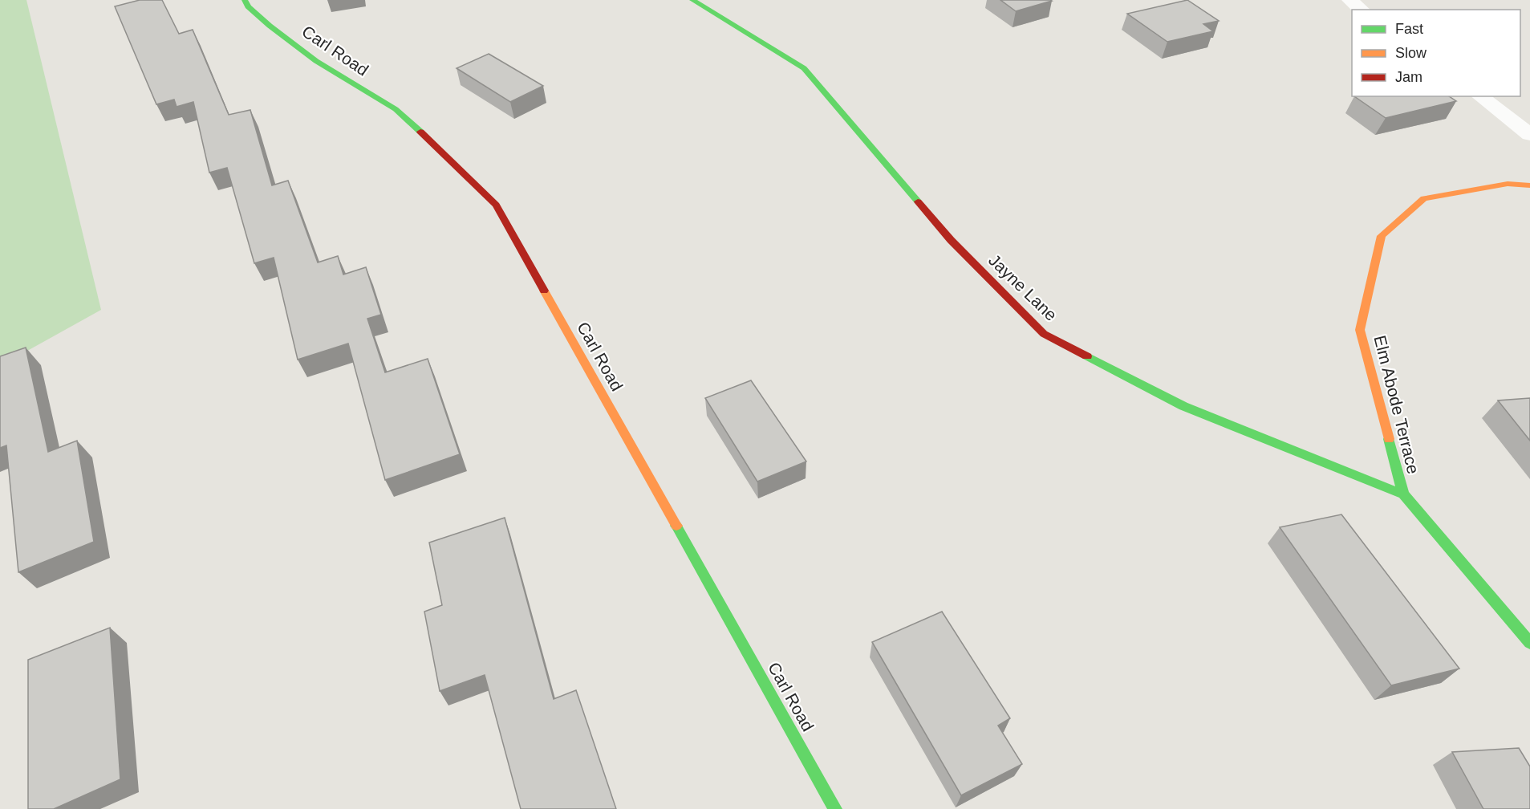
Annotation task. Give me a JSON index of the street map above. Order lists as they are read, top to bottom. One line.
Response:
{"streets":{"street":["Carl Road","Jayne Lane","Elm Abode Terrace"]},"crossings":[["Jayne Lane","Elm Abode Terrace"]],"legend":["Fast","Slow","Jam"]}
